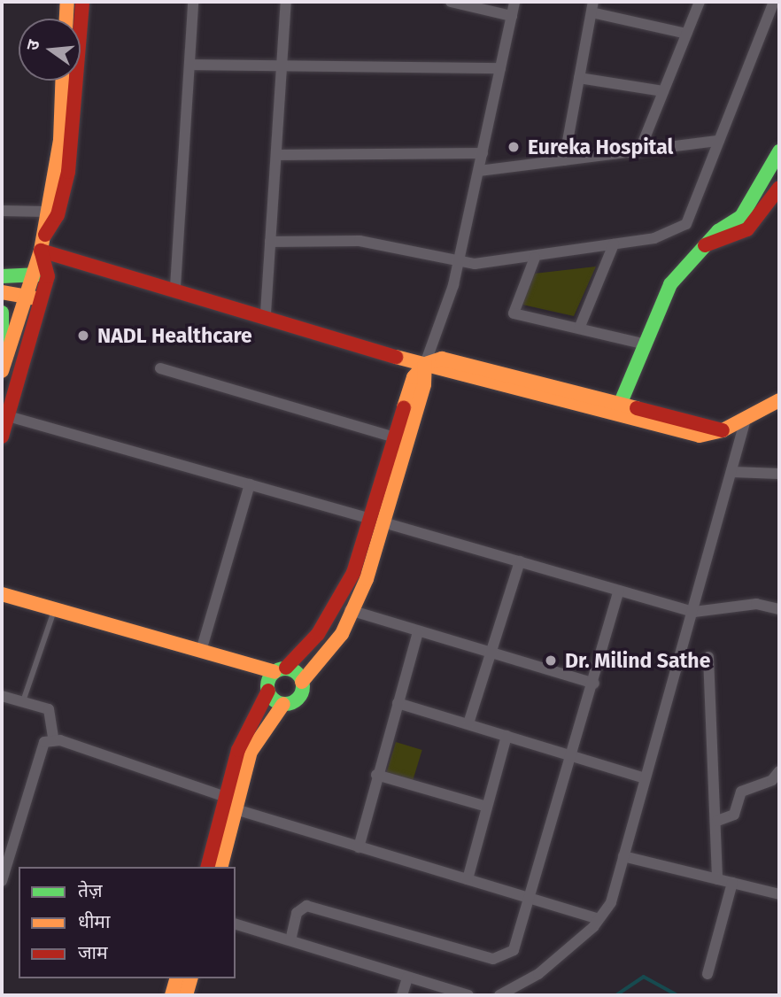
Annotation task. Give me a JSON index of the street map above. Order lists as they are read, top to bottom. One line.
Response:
{"places":["Eureka Hospital","NADL Healthcare","Dr. Milind Sathe"],"legend":["तेज़","धीमा","जाम"],"north":"left"}
